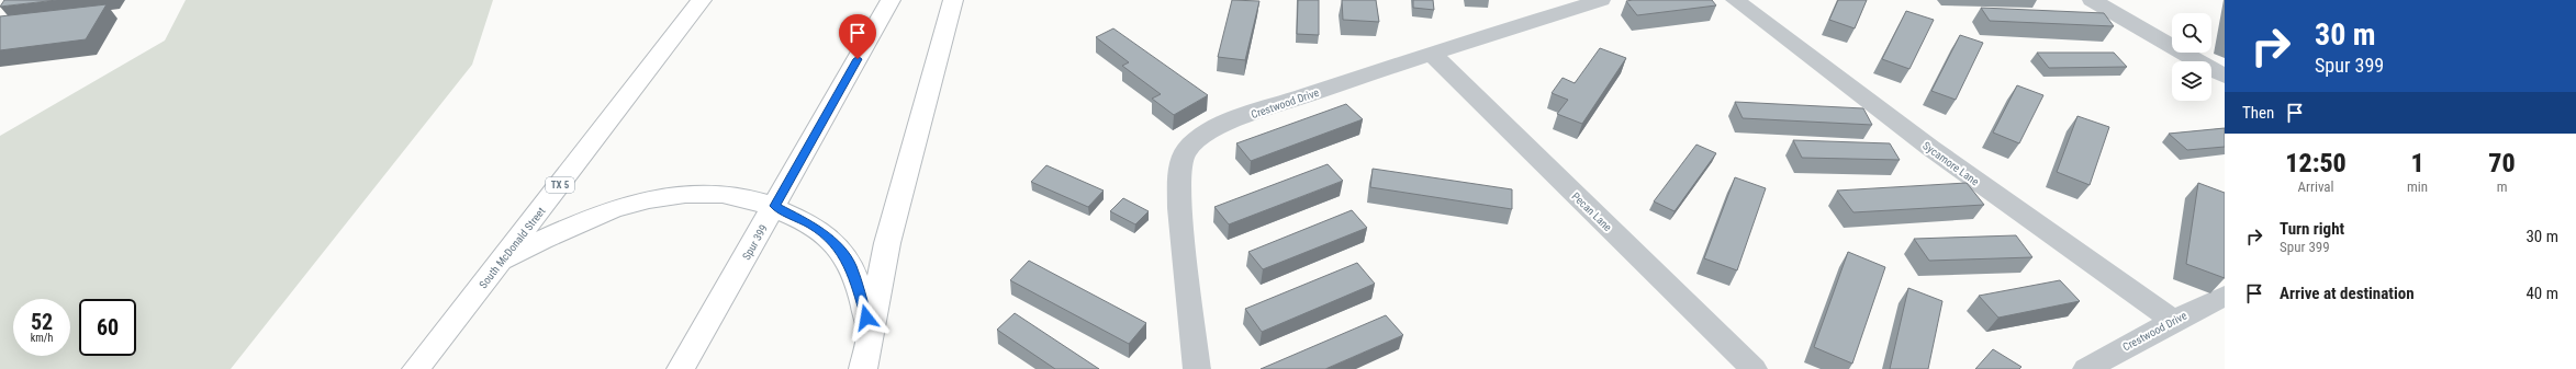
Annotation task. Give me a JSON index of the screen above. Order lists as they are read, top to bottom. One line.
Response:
{"streets":{"main road":["TX 5","Spur 399","South McDonald Street"],"lane":["Crestwood Drive","Sycamore Lane","Pecan Lane"]},"crossings":[["Crestwood Drive","Sycamore Lane"],["Crestwood Drive","Pecan Lane"]],"page":{"turn":["30 m","Spur 399"],"then":"Then","eta":["12:50","Arrival","1","min","70","m"],"list":[{"name":"Turn right","note":"Spur 399","value":"30 m"},{"name":"Arrive at destination","value":"40 m"}],"speed":"52 km/h","limit":"60"}}
